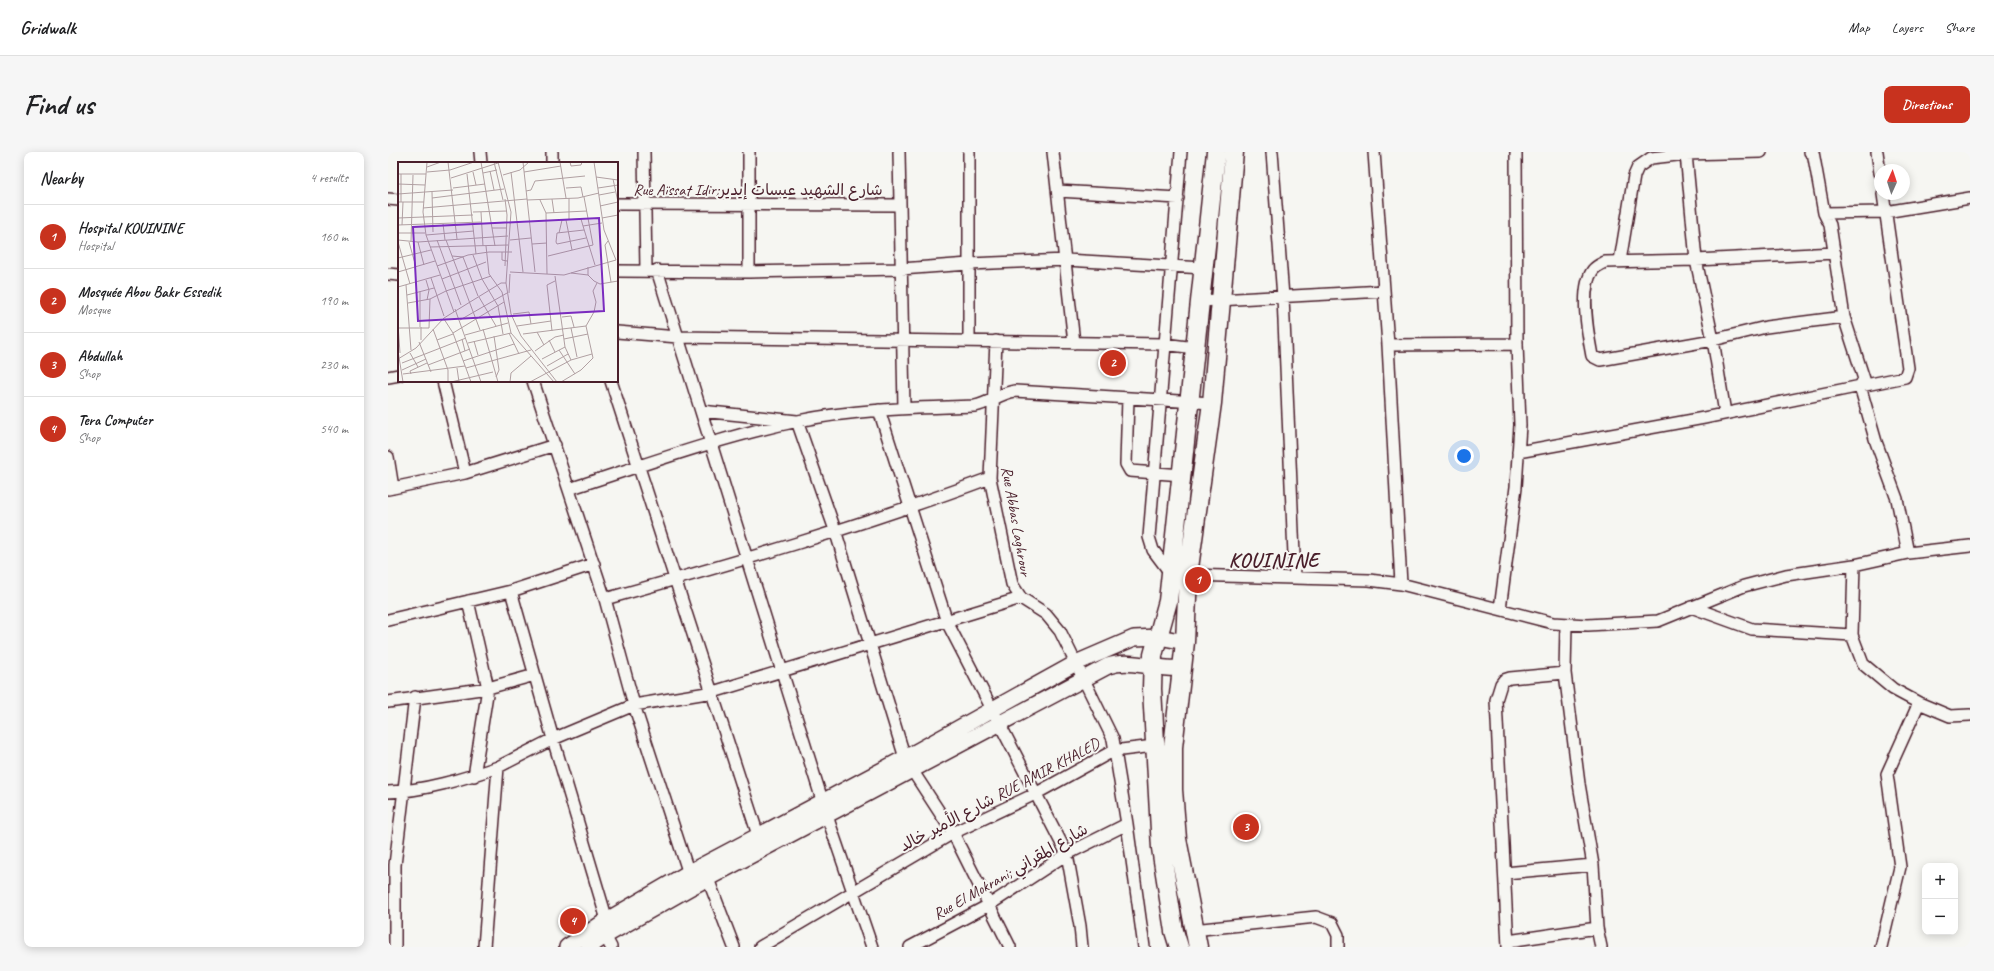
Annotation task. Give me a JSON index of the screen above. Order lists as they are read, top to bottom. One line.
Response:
{"streets":{"street":["Rue Aïssat Idir;شارع الشهيد عيسات إيدير","Rue Abbas Laghrour","شارع الأمير خالد RUE AMIR KHALED","Rue El Mokrani; شارع المقراني"]},"crossings":[["Rue Abbas Laghrour","شارع الأمير خالد RUE AMIR KHALED"],["Rue Abbas Laghrour","Rue El Mokrani; شارع المقراني"]],"districts":["KOUININE"],"north":"top","page":{"header":"Gridwalk","nav":["Map","Layers","Share"],"buttons":"Directions","title":"Find us","heading":["Nearby","4 results"],"list":[{"mark":"1","name":"Hospital KOUININE","note":"Hospital","value":"160 m"},{"mark":"2","name":"Mosquée Abou Bakr Essedik","note":"Mosque","value":"190 m"},{"mark":"3","name":"Abdullah","note":"Shop","value":"230 m"},{"mark":"4","name":"Tera Computer","note":"Shop","value":"540 m"}],"pins":["2","1","3","4"],"map_buttons":["+","−"]}}
